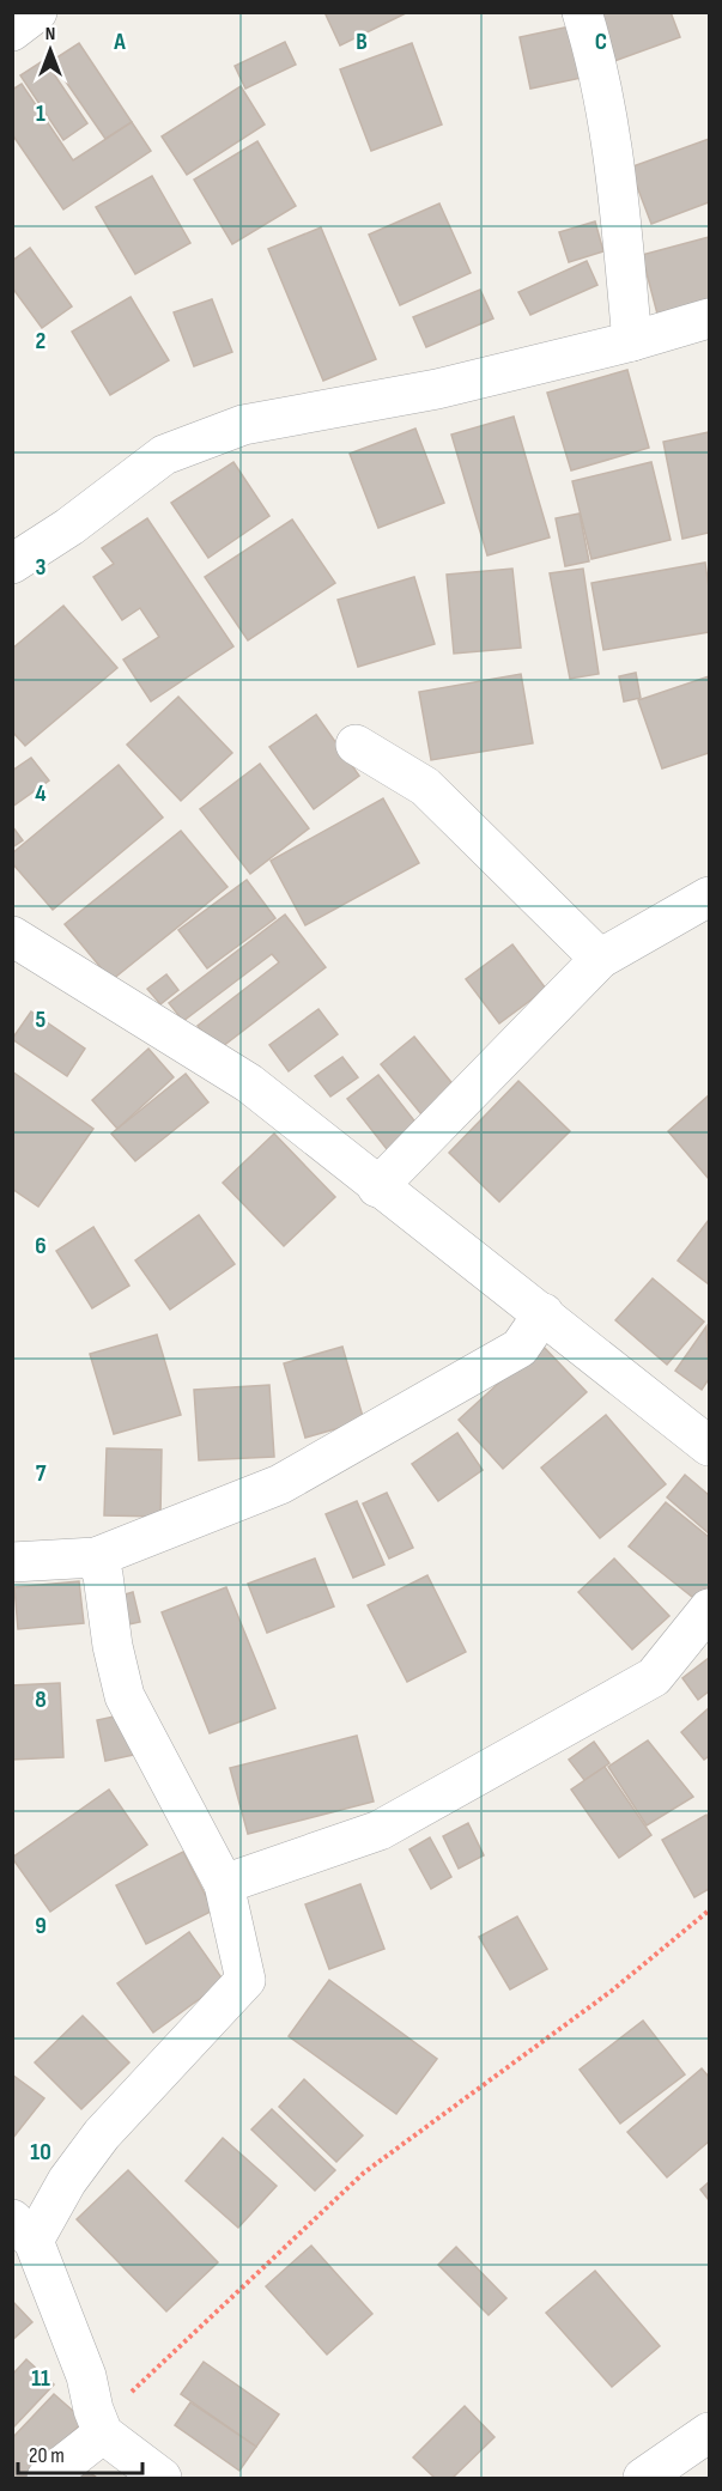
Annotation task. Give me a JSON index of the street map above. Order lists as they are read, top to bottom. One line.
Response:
{"scale_bar":"20 m","north":"top","grid":{"columns":["A","B","C"],"rows":["1","2","3","4","5","6","7","8","9","10","11"]}}
